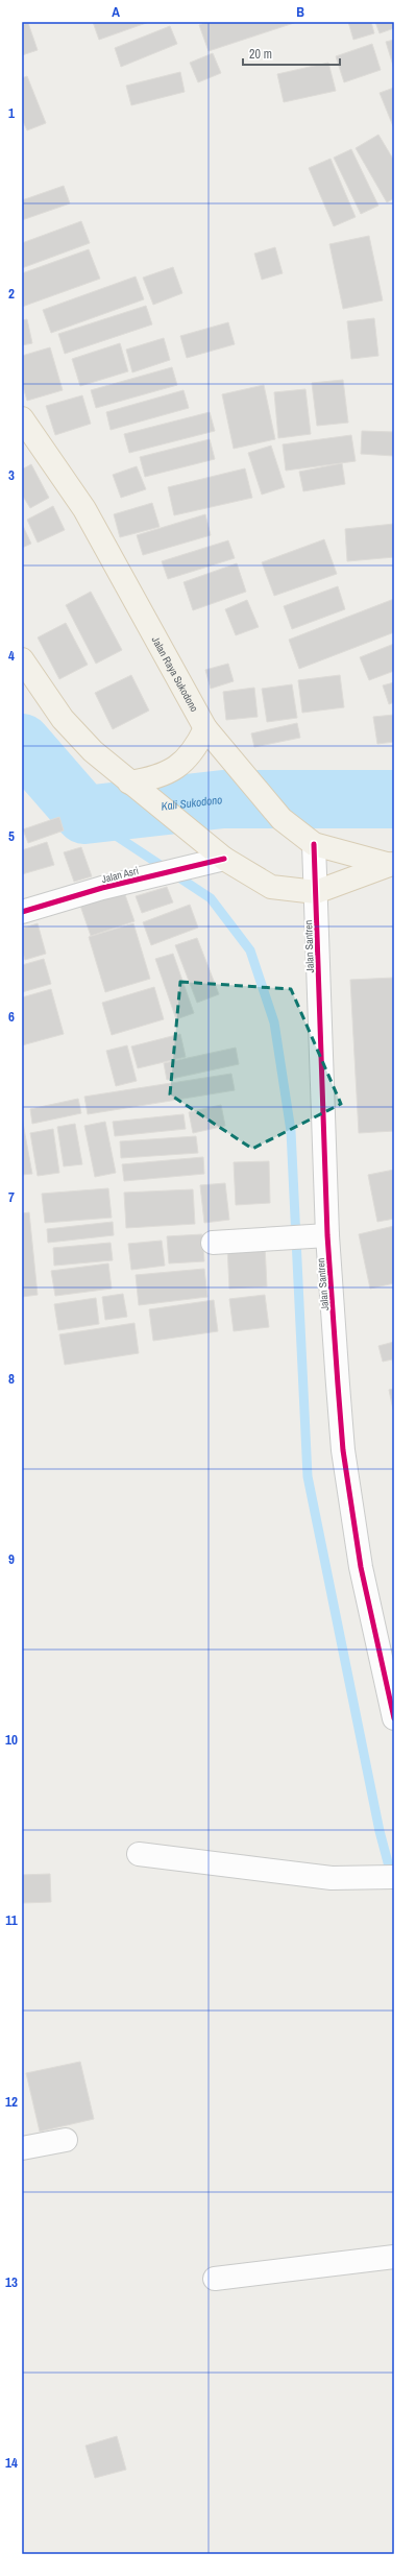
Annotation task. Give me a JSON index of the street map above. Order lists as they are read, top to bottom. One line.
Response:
{"streets":{"main road":["Jalan Raya Sukodono"],"street":["Jalan Asri","Jalan Santren"]},"crossings":[["Jalan Raya Sukodono","Jalan Santren"]],"water":["Kali Sukodono"],"scale_bar":"20 m","grid":{"columns":["A","B"],"rows":["1","2","3","4","5","6","7","8","9","10","11","12","13","14"]}}
